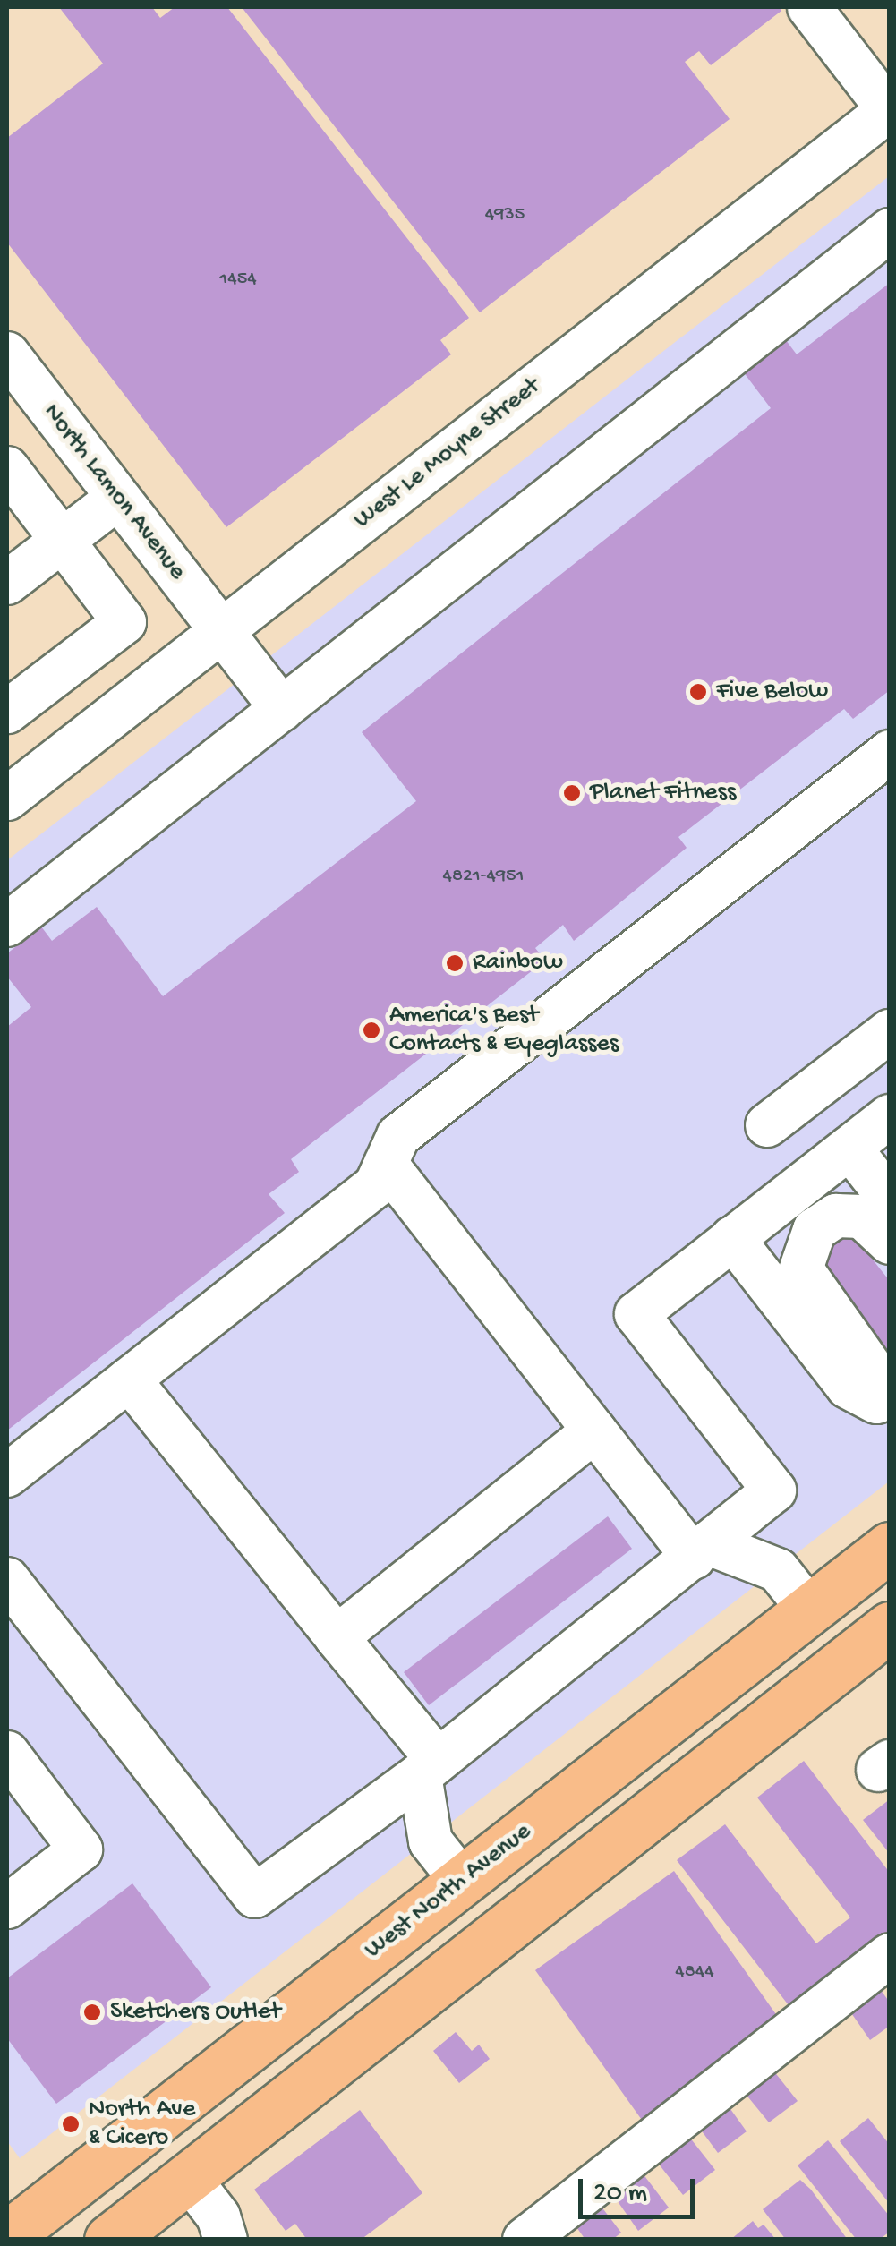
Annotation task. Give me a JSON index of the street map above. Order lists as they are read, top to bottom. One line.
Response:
{"streets":{"main road":["West North Avenue"],"street":["West Le Moyne Street","North Lamon Avenue"]},"crossings":[["West Le Moyne Street","North Lamon Avenue"]],"places":["Five Below","Planet Fitness","Rainbow","America's Best Contacts & Eyeglasses","Sketchers Outlet","North Ave & Cicero"],"house_numbers":["4935","1454","4821-4951","4844"],"scale_bar":"20 m"}
